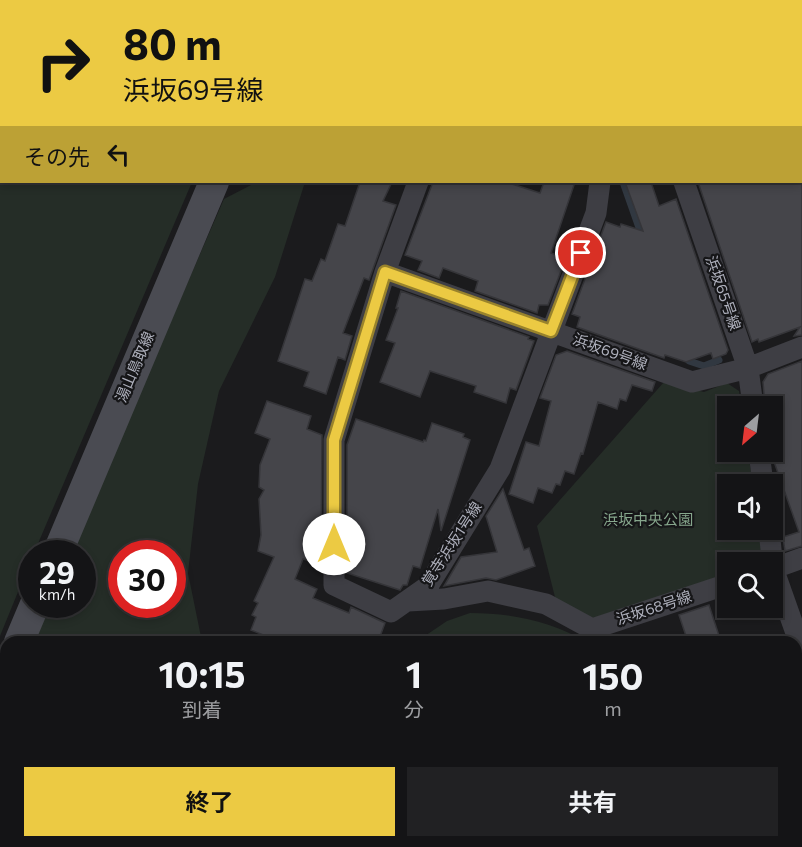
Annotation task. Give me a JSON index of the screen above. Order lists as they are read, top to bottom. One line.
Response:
{"streets":{"main road":["湯山鳥取線"],"street":["浜坂65号線","浜坂69号線","覚寺浜坂1号線","浜坂68号線"]},"crossings":[["浜坂65号線","浜坂69号線"],["浜坂69号線","覚寺浜坂1号線"],["覚寺浜坂1号線","浜坂68号線"]],"parks":["浜坂中央公園"],"north":"bottom left","page":{"turn":["80 m","浜坂69号線"],"then":"その先","speed":"29 km/h","limit":"30","eta":["10:15","到着","1","分","150","m"],"buttons":["終了","共有"]}}
